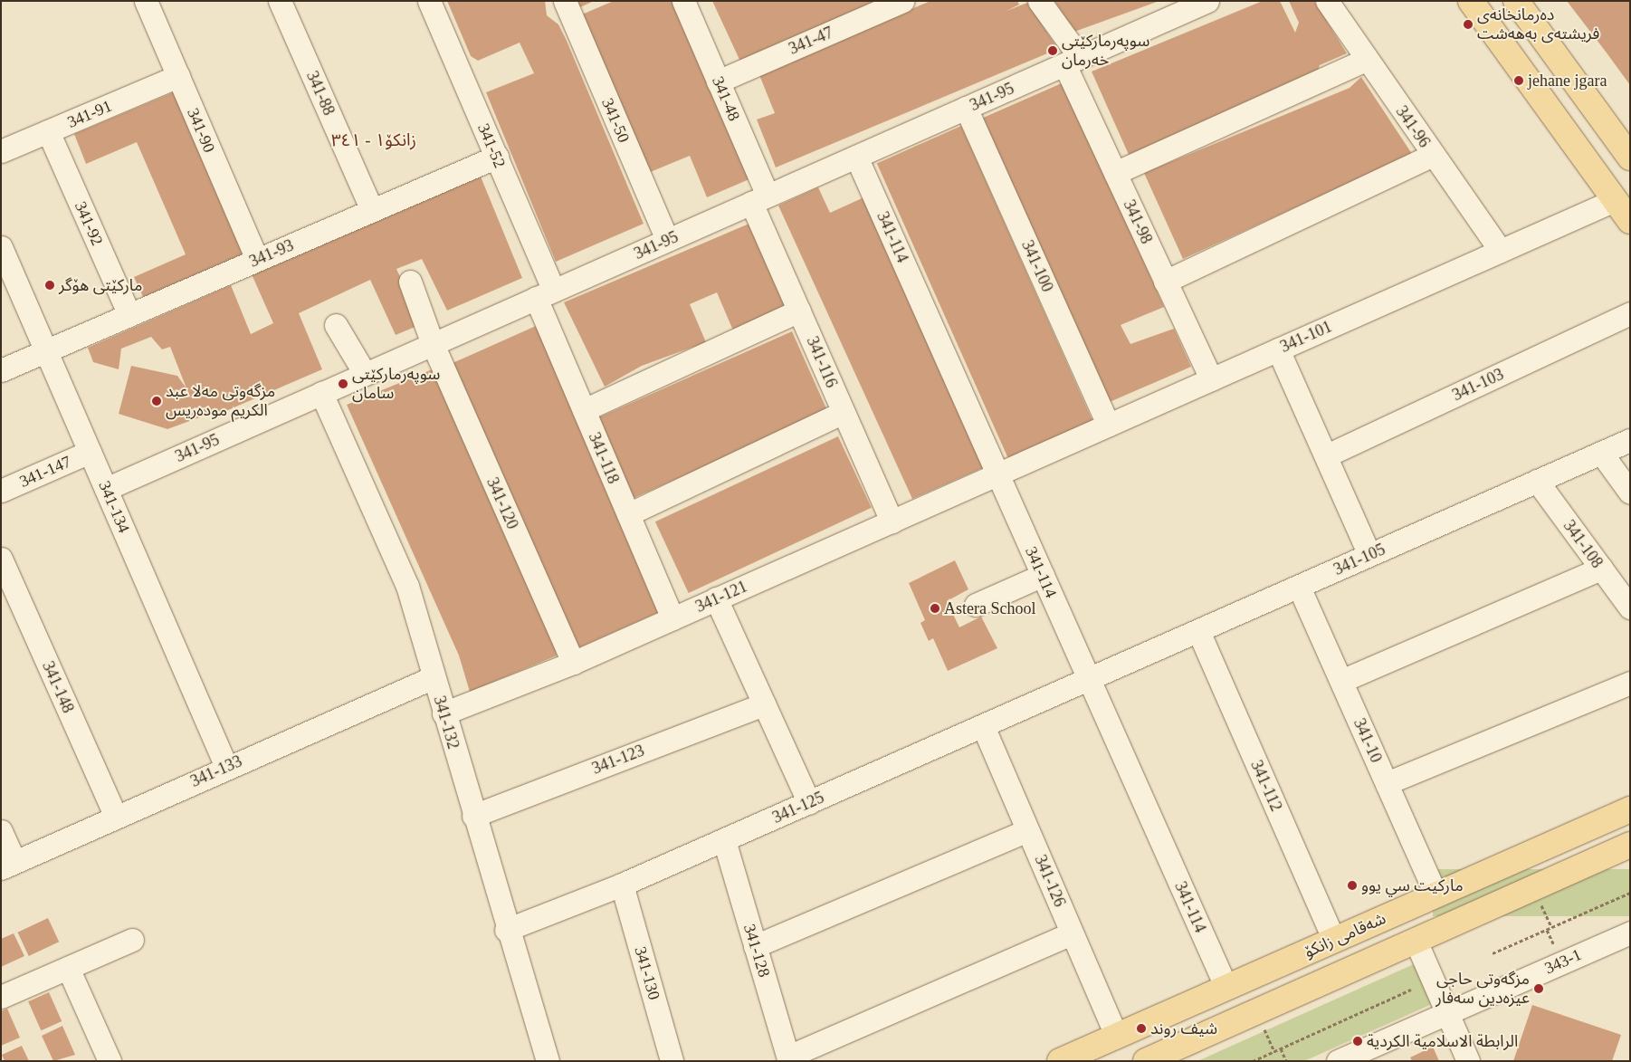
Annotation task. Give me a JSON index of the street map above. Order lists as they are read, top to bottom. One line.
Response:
{"streets":{"main road":["شەقامی زانکۆ"],"street":["341-47","341-88","341-95","341-48","341-91","341-50","341-96","341-90","341-52","341-98","341-92","341-114","341-93","341-100","341-101","341-116","341-103","341-118","341-147","341-120","341-134","341-108","341-105","341-121","341-148","341-132","341-10","341-123","341-133","341-112","341-125","341-126","341-128","343-1","341-130"]},"crossings":[["341-47","341-48"],["341-88","341-93"],["341-95","341-48"],["341-95","341-50"],["341-95","341-52"],["341-95","341-98"],["341-95","341-114"],["341-95","341-100"],["341-95","341-116"],["341-95","341-118"],["341-95","341-120"],["341-95","341-134"],["341-95","341-132"],["341-48","341-116"],["341-91","341-90"],["341-91","341-92"],["341-96","341-101"],["341-90","341-93"],["341-52","341-93"],["341-52","341-118"],["341-98","341-101"],["341-92","341-93"],["341-114","341-101"],["341-114","341-105"],["341-114","341-121"],["341-114","341-125"],["341-114","شەقامی زانکۆ"],["341-93","341-134"],["341-100","341-101"],["341-101","341-121"],["341-116","341-121"],["341-118","341-121"],["341-147","341-134"],["341-120","341-121"],["341-134","341-133"],["341-108","341-105"],["341-105","341-10"],["341-105","341-112"],["341-105","341-125"],["341-121","341-132"],["341-148","341-133"],["341-132","341-123"],["341-132","341-133"],["341-132","341-125"],["341-10","شەقامی زانکۆ"],["341-112","شەقامی زانکۆ"],["341-125","341-126"],["341-125","341-128"],["341-125","341-130"],["341-126","شەقامی زانکۆ"]],"districts":["زانکۆ١ - ٣٤١"],"places":["دەرمانخانەی فریشتەی بەهەشت","سوپەرمارکێتی خەرمان","jehane jgara","مارکێتی ھۆگر","سوپەرمارکێتی سامان","مزگه‌وتی مه‌لا عبد الكريم موده‌ریس","Astera School","ماركيت سي يوو","مزگەوتی حاجی عیزەدین سەفار","شیف روند","الرابطة الاسلامية الكردية"]}
